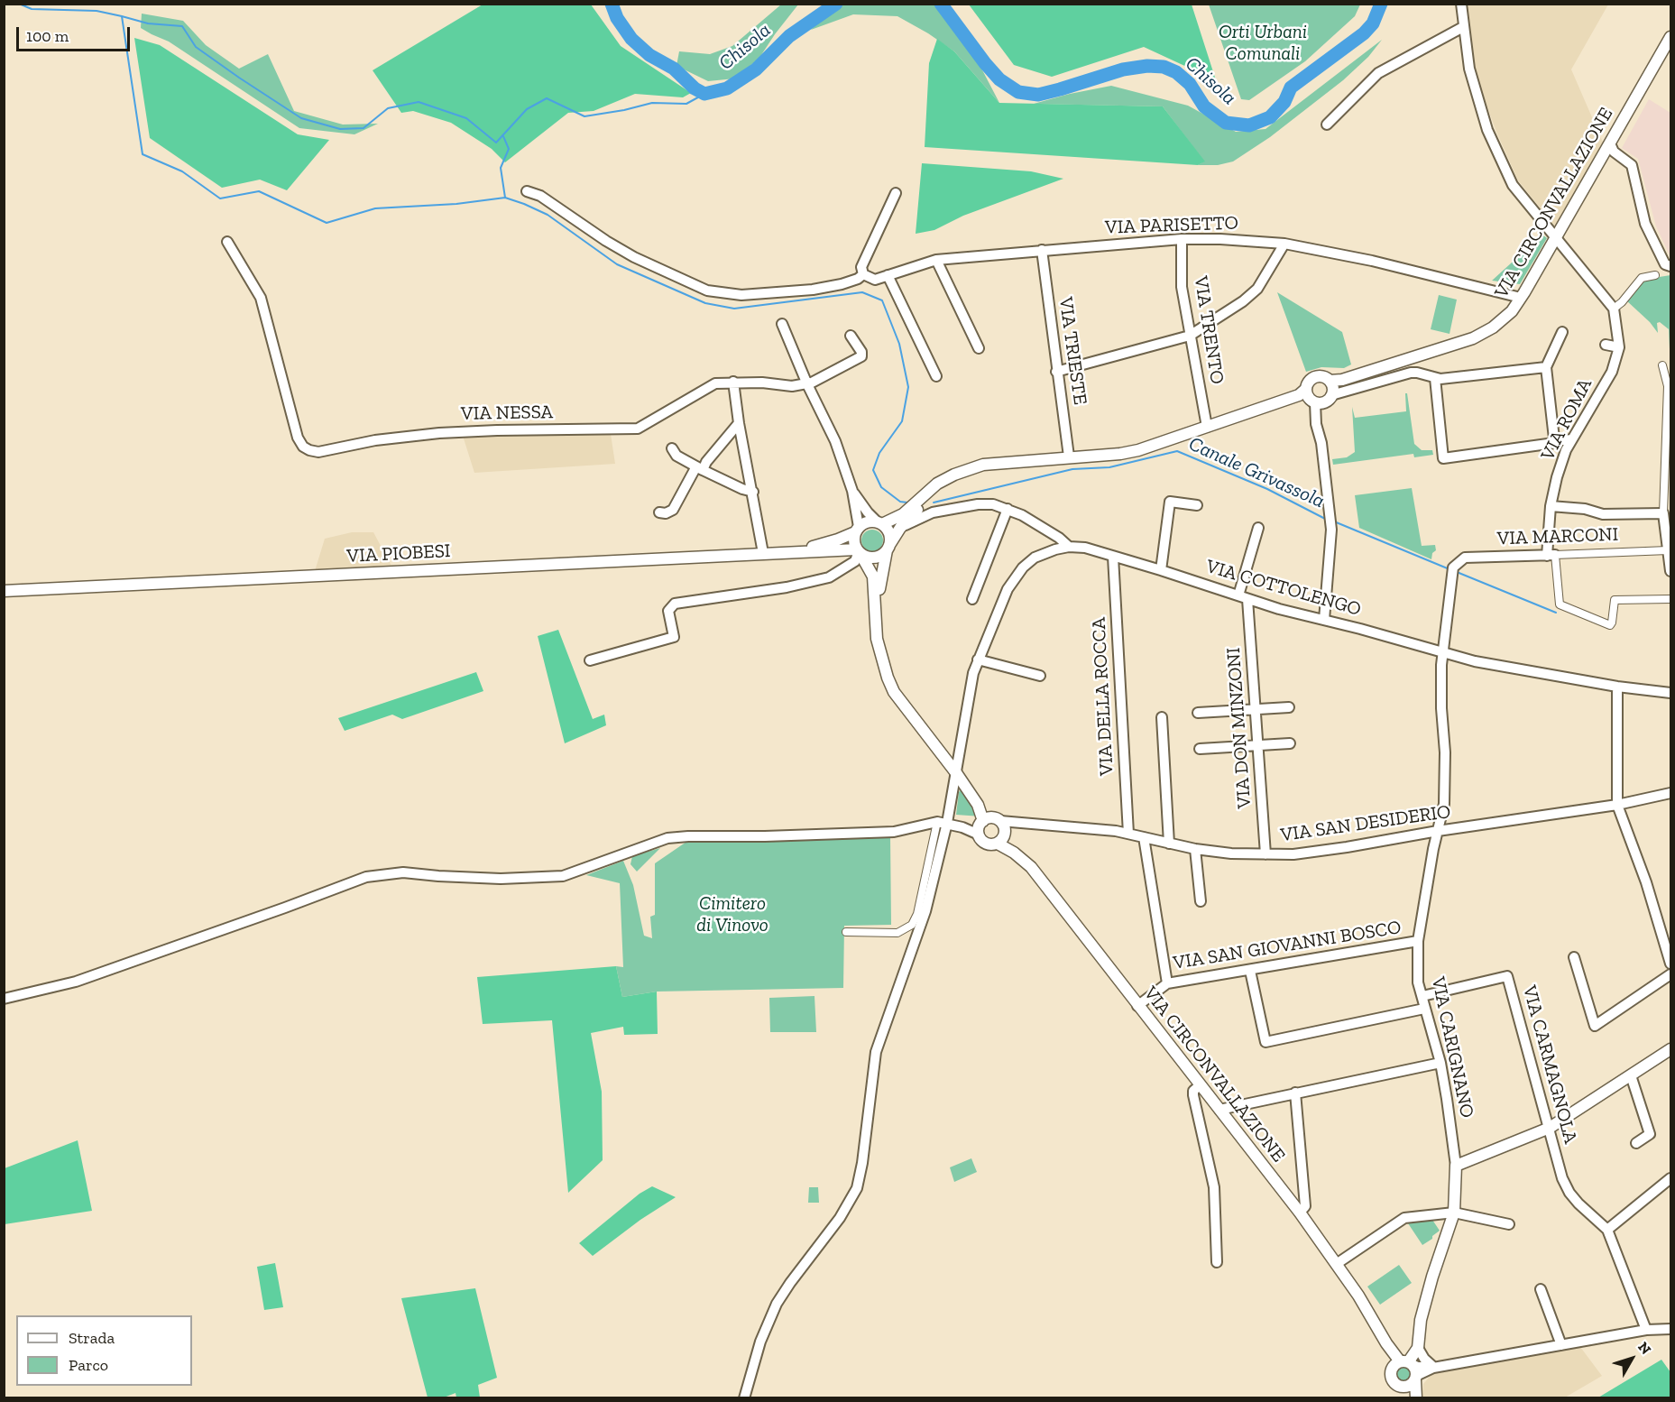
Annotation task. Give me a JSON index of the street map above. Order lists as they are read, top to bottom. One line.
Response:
{"streets":{"street":["VIA CIRCONVALLAZIONE","VIA PARISETTO","VIA TRENTO","VIA TRIESTE","VIA NESSA","VIA ROMA","VIA MARCONI","VIA PIOBESI","VIA COTTOLENGO","VIA DELLA ROCCA","VIA DON MINZONI","VIA SAN DESIDERIO","VIA SAN GIOVANNI BOSCO","VIA CARIGNANO","VIA CARMAGNOLA"]},"crossings":[["VIA CIRCONVALLAZIONE","VIA PARISETTO"],["VIA CIRCONVALLAZIONE","VIA SAN DESIDERIO"],["VIA CIRCONVALLAZIONE","VIA SAN GIOVANNI BOSCO"],["VIA CIRCONVALLAZIONE","VIA CARIGNANO"],["VIA PARISETTO","VIA TRENTO"],["VIA PARISETTO","VIA TRIESTE"],["VIA ROMA","VIA MARCONI"],["VIA MARCONI","VIA CARIGNANO"],["VIA COTTOLENGO","VIA DELLA ROCCA"],["VIA COTTOLENGO","VIA DON MINZONI"],["VIA COTTOLENGO","VIA CARIGNANO"],["VIA DELLA ROCCA","VIA SAN DESIDERIO"],["VIA DON MINZONI","VIA SAN DESIDERIO"],["VIA SAN DESIDERIO","VIA CARIGNANO"],["VIA SAN GIOVANNI BOSCO","VIA CARIGNANO"],["VIA CARIGNANO","VIA CARMAGNOLA"]],"water":["Chisola","Canale Grivassola"],"parks":["Orti Urbani Comunali","Cimitero di Vinovo"],"legend":["Strada","Parco"],"scale_bar":"100 m","north":"top right"}
